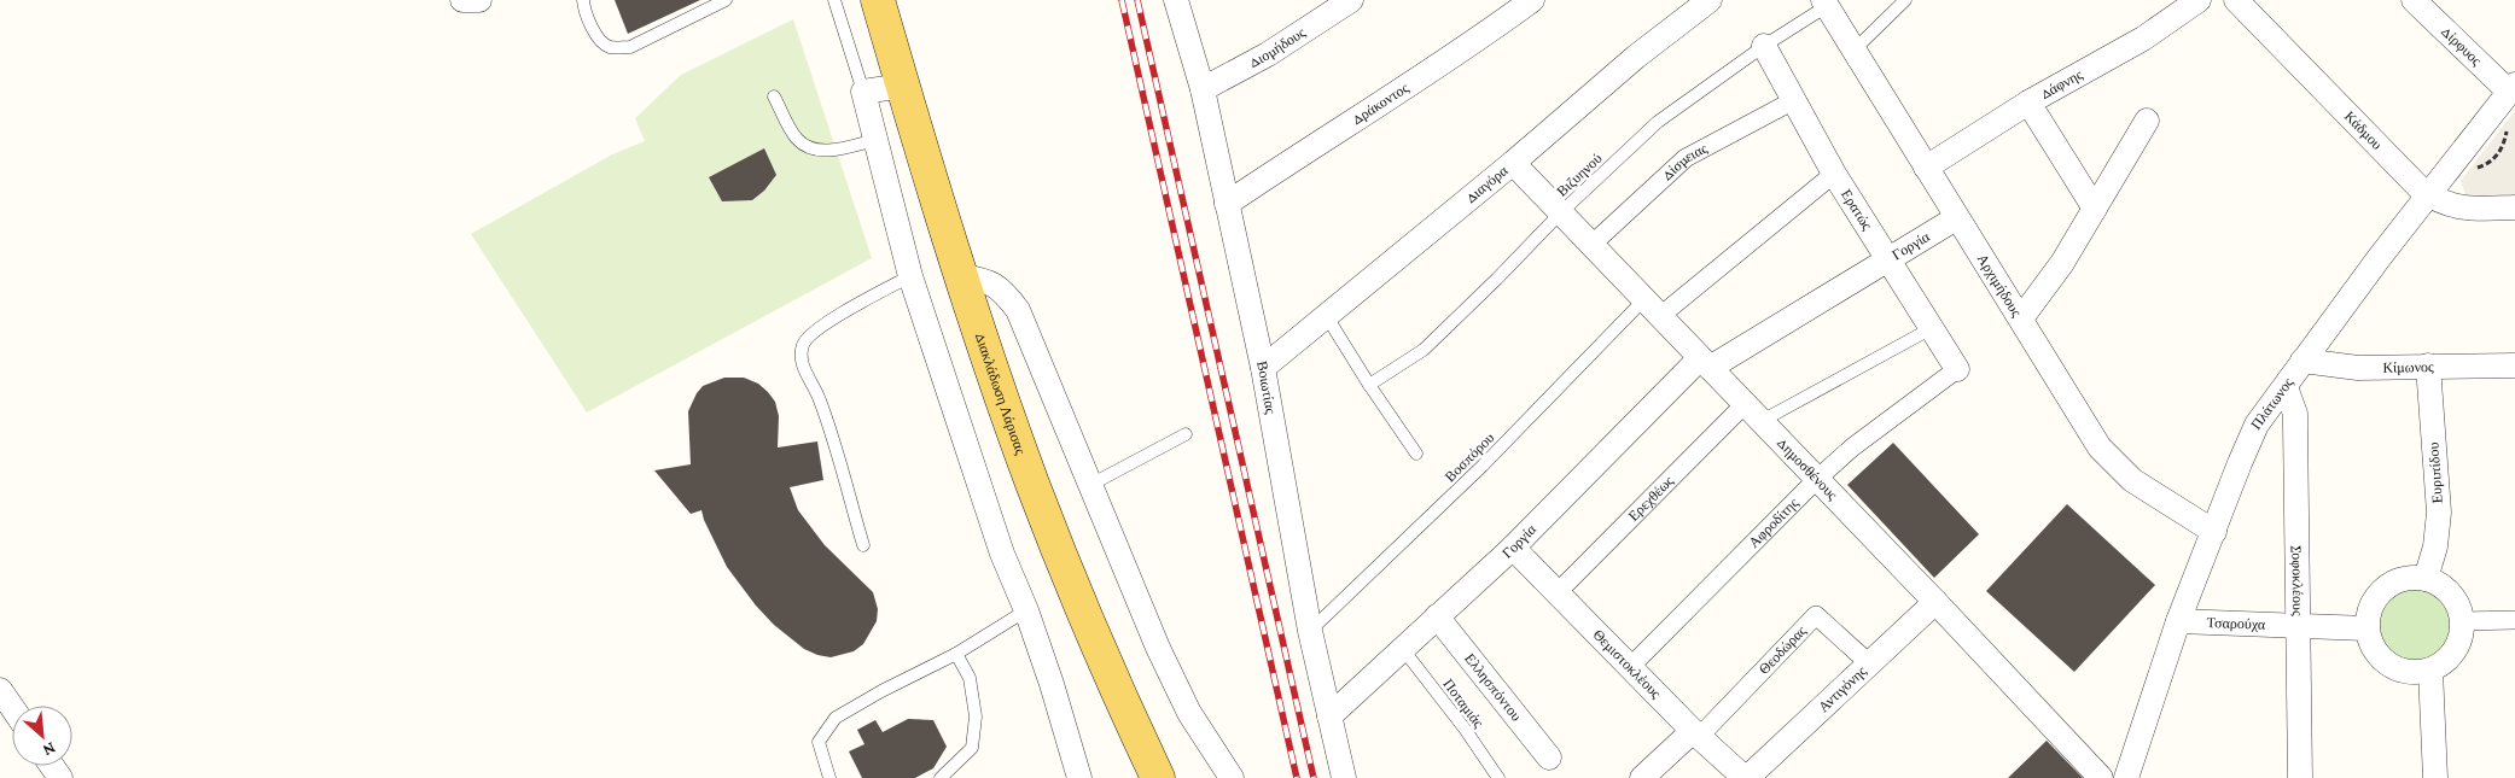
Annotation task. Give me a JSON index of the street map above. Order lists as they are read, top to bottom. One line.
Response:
{"streets":{"main road":["Διακλάδωση Λάρισας"],"street":["Δίρφυος","Διομήδους","Δάφνης","Δράκοντος","Κάδμου","Δίσμειας","Διαγόρα","Ερατώς","Γοργία","Αρχιμήδους","Κίμωνος","Βοιωτίας","Πλάτωνος","Δημοσθένους","Ευριπίδου","Ερεχθέως","Αφροδίτης","Σοφοκλέους","Τσαρούχα","Θεοδώρας","Θεμιστοκλέους","Ελλησπόντου","Αντιγόνης"],"lane":["Βιζυηνού","Βοσπόρου","Ποταμιάς"]},"crossings":[["Δίρφυος","Πλάτωνος"],["Διομήδους","Βοιωτίας"],["Δάφνης","Αρχιμήδους"],["Δράκοντος","Βοιωτίας"],["Κάδμου","Πλάτωνος"],["Δίσμειας","Ερατώς"],["Δίσμειας","Δημοσθένους"],["Βιζυηνού","Ερατώς"],["Βιζυηνού","Αρχιμήδους"],["Βιζυηνού","Δημοσθένους"],["Διαγόρα","Βοιωτίας"],["Διαγόρα","Δημοσθένους"],["Ερατώς","Γοργία"],["Ερατώς","Ερεχθέως"],["Ερατώς","Αφροδίτης"],["Γοργία","Αρχιμήδους"],["Γοργία","Βοιωτίας"],["Γοργία","Δημοσθένους"],["Γοργία","Θεμιστοκλέους"],["Γοργία","Ελλησπόντου"],["Γοργία","Ποταμιάς"],["Αρχιμήδους","Πλάτωνος"],["Κίμωνος","Πλάτωνος"],["Κίμωνος","Ευριπίδου"],["Βοιωτίας","Βοσπόρου"],["Πλάτωνος","Σοφοκλέους"],["Πλάτωνος","Τσαρούχα"],["Βοσπόρου","Δημοσθένους"],["Δημοσθένους","Ερεχθέως"],["Δημοσθένους","Αφροδίτης"],["Δημοσθένους","Αντιγόνης"],["Ευριπίδου","Τσαρούχα"],["Ερεχθέως","Θεμιστοκλέους"],["Αφροδίτης","Θεμιστοκλέους"],["Σοφοκλέους","Τσαρούχα"],["Θεοδώρας","Θεμιστοκλέους"],["Θεοδώρας","Αντιγόνης"],["Θεμιστοκλέους","Αντιγόνης"]],"north":"bottom right"}
